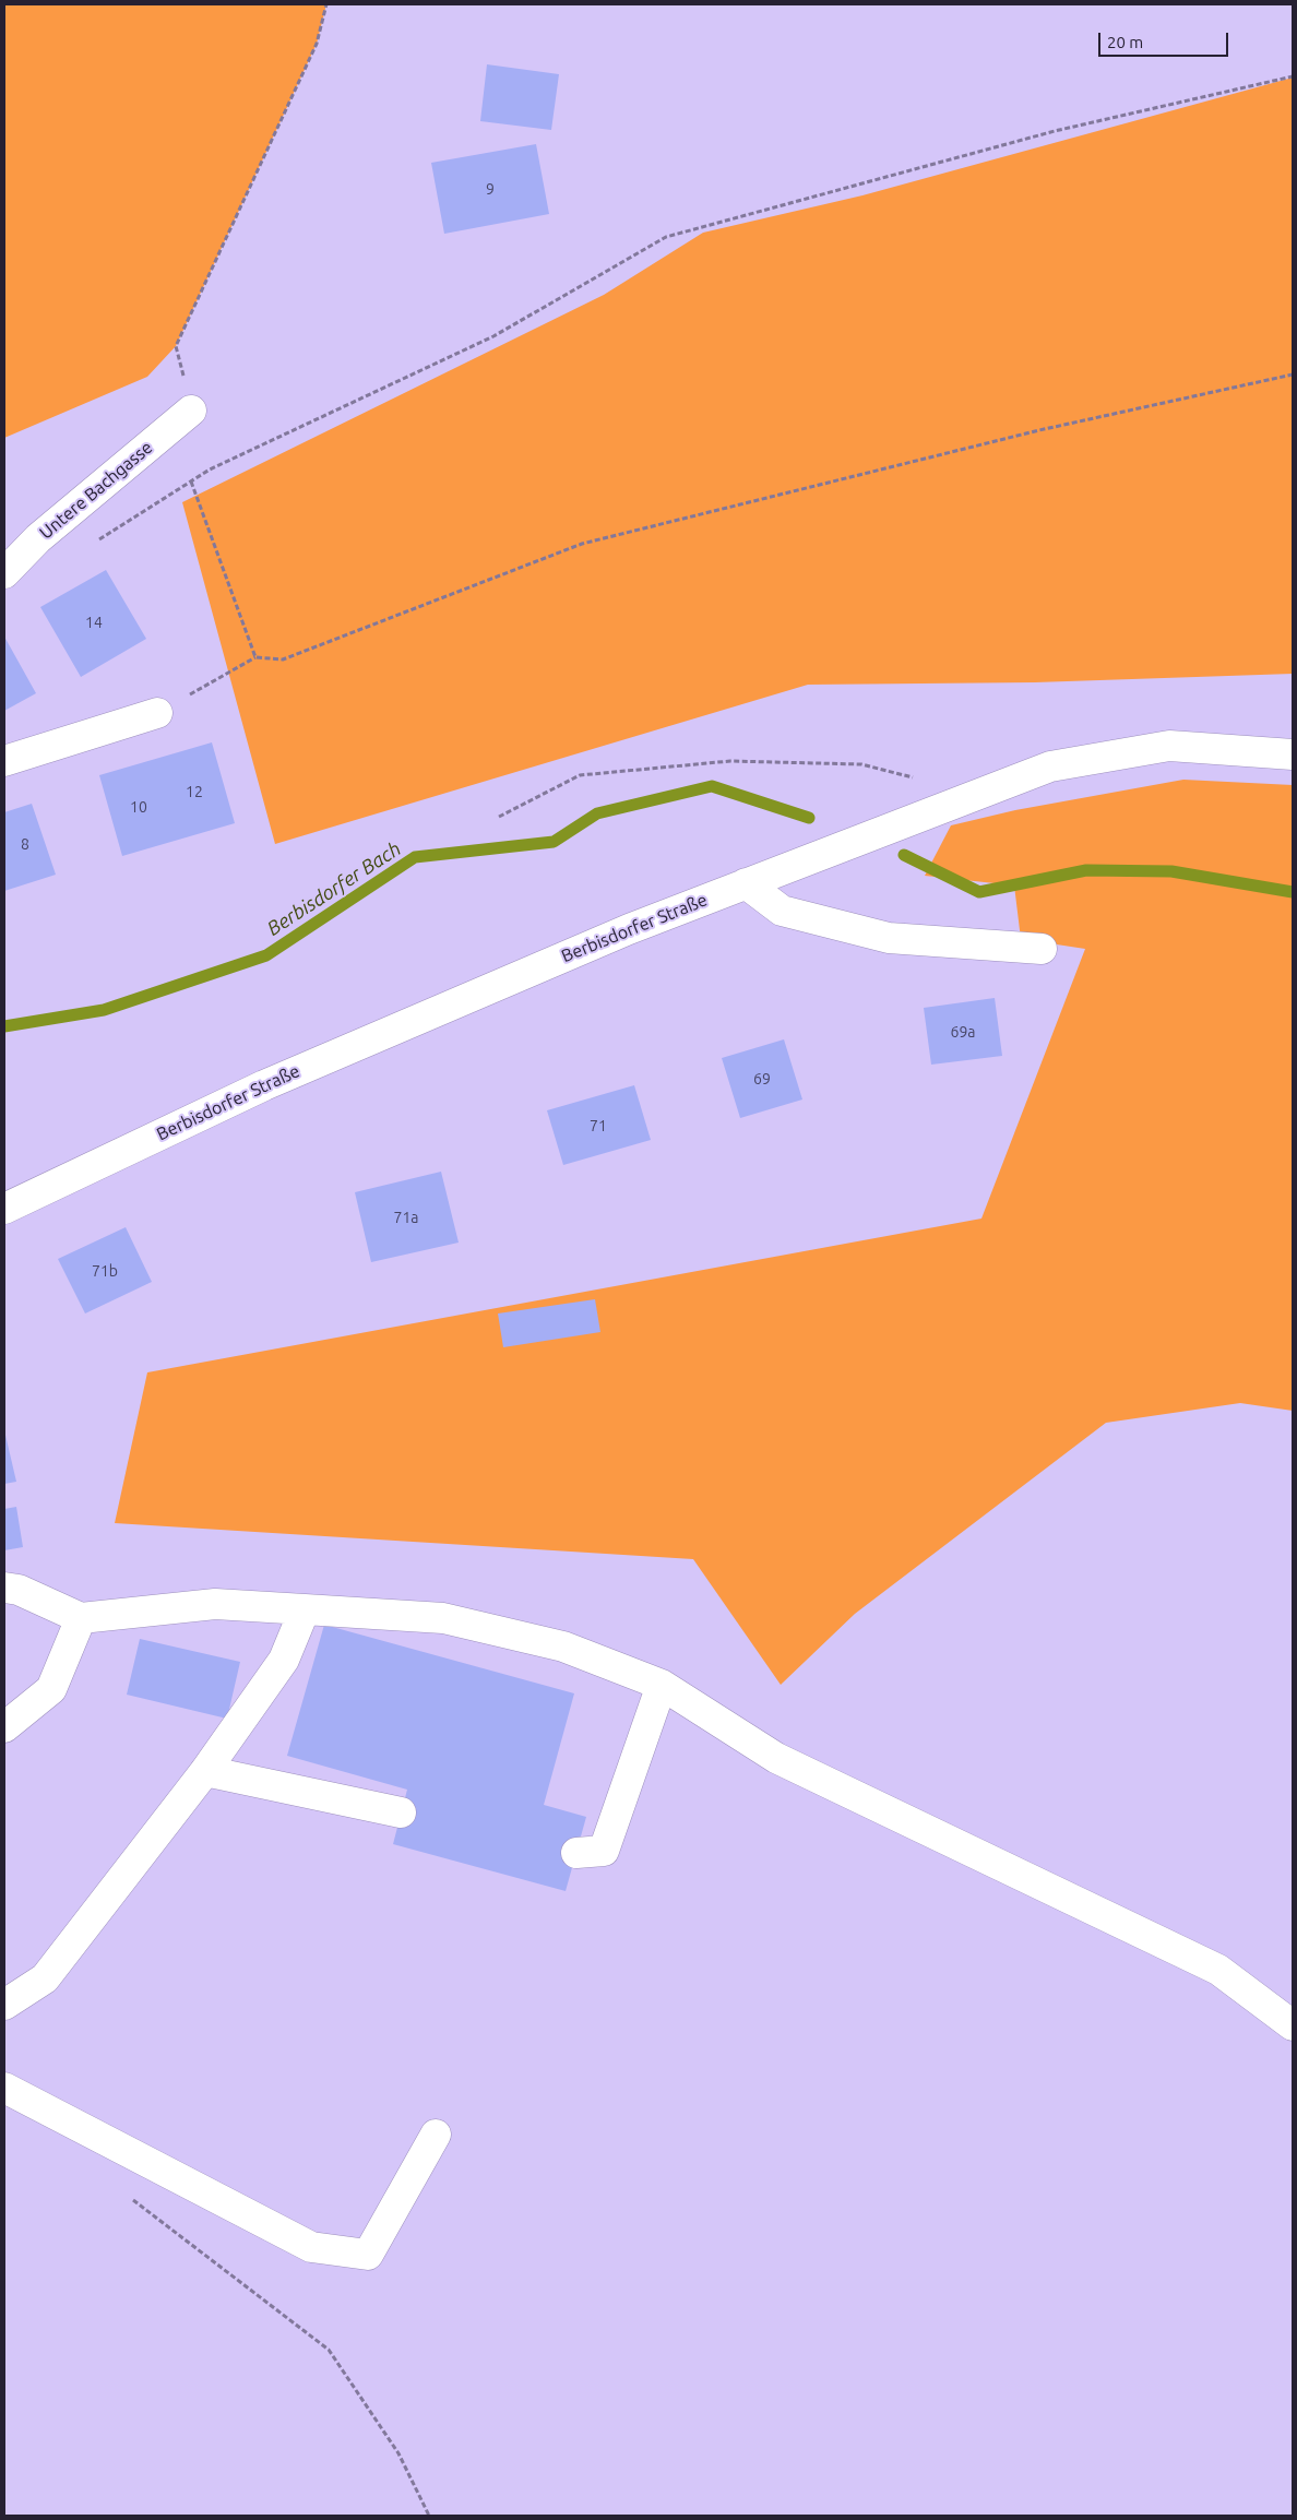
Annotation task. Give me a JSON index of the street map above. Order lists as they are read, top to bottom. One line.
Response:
{"streets":{"street":["Untere Bachgasse","Berbisdorfer Straße"]},"water":["Berbisdorfer Bach"],"house_numbers":["9","14","12","10","8","69a","69","71","71a","71b"],"scale_bar":"20 m"}
